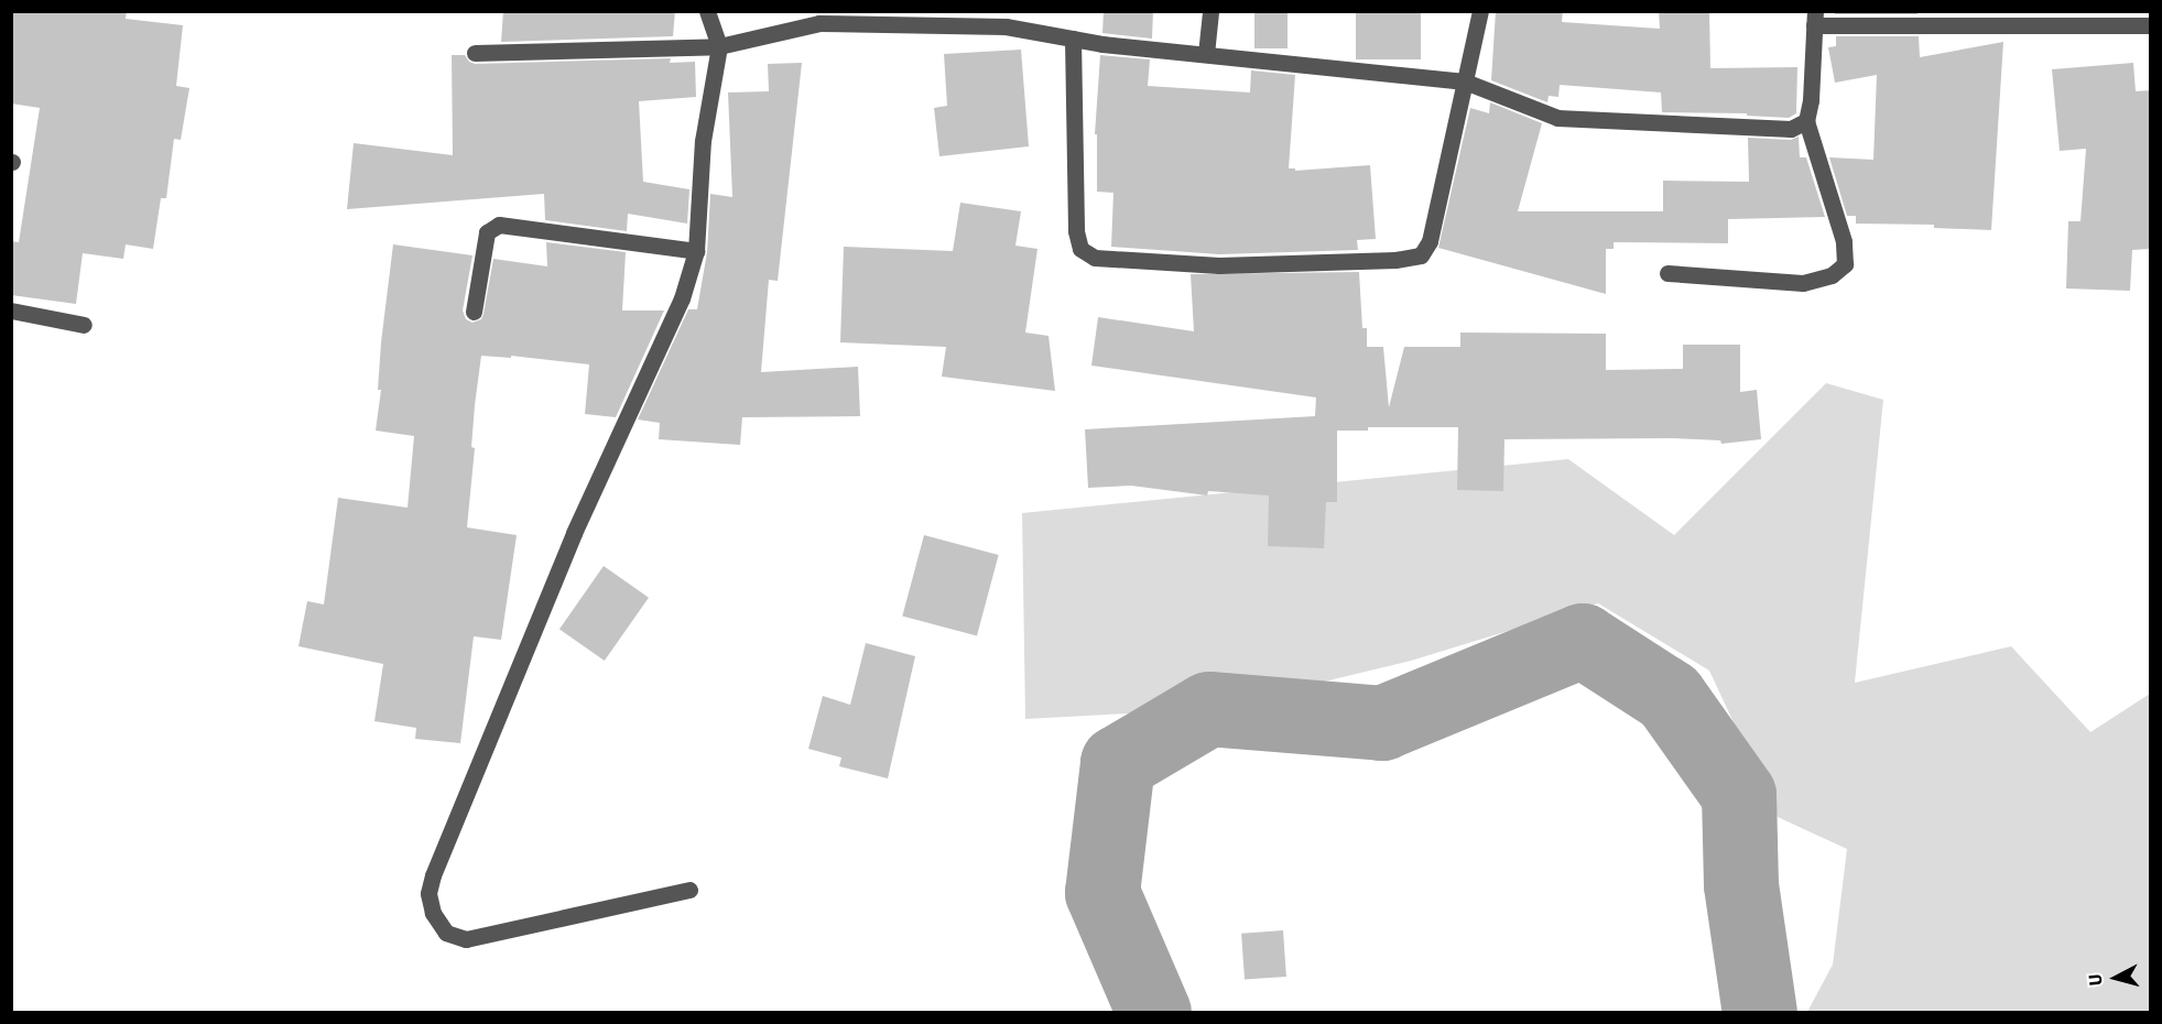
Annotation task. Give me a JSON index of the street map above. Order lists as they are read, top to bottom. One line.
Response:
{"north":"left"}
